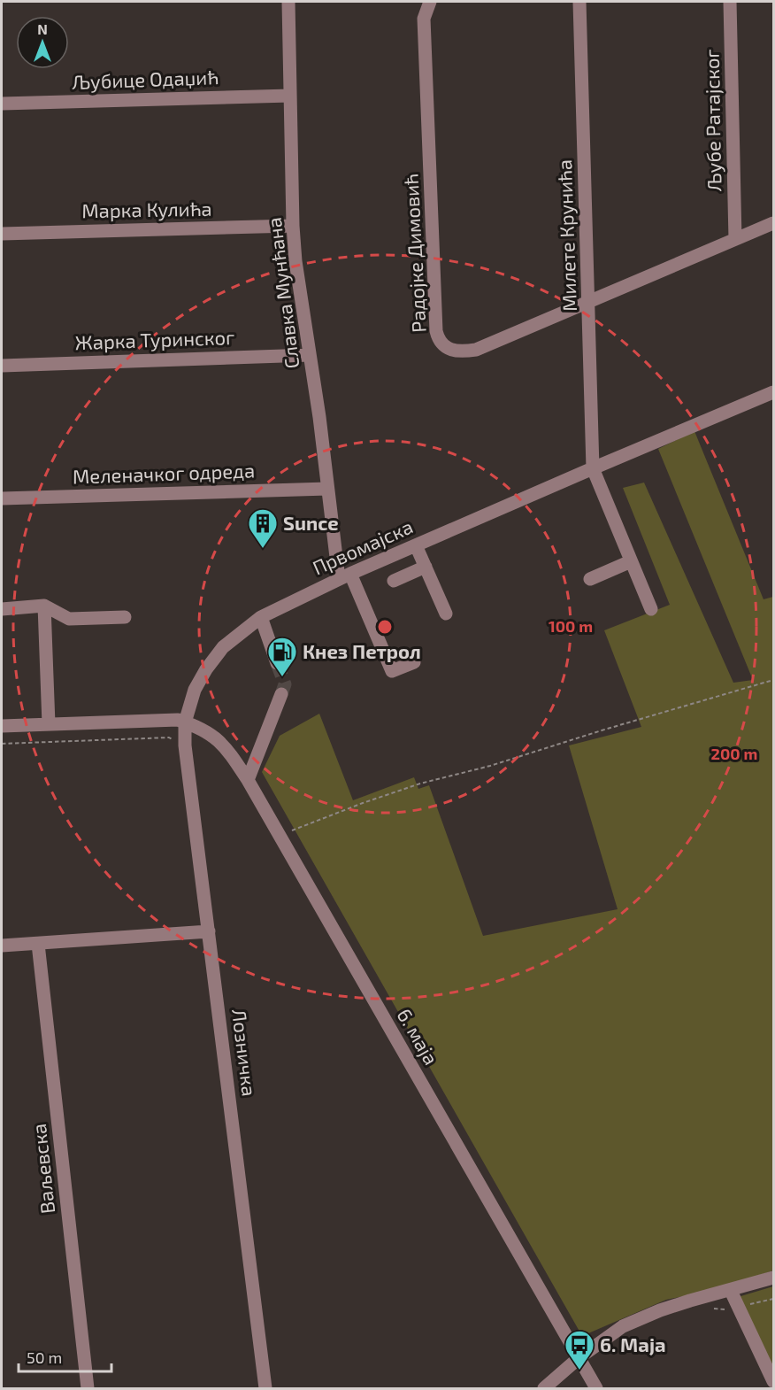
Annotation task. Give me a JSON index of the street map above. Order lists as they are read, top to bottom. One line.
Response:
{"streets":{"street":["Љубице Одаџић","Љубе Ратајског","Марка Кулића","Милете Крунића","Радојке Димовић","Славка Мунћана","Жарка Туринског","Меленачког одреда","Првомајска","6. маја","Лозничка","Ваљевска"]},"crossings":[["Љубице Одаџић","Славка Мунћана"],["Марка Кулића","Славка Мунћана"],["Милете Крунића","Радојке Димовић"],["Милете Крунића","Првомајска"],["Славка Мунћана","Жарка Туринског"],["Славка Мунћана","Меленачког одреда"],["Славка Мунћана","Првомајска"],["Првомајска","6. маја"],["Првомајска","Лозничка"],["6. маја","Лозничка"]],"places":{"building":["Sunce"],"fuel station":["Кнез Петрол"],"bus stop":["6. Маја"]},"scale_bar":"50 m","north":"top","rings":["100 m","200 m"]}
